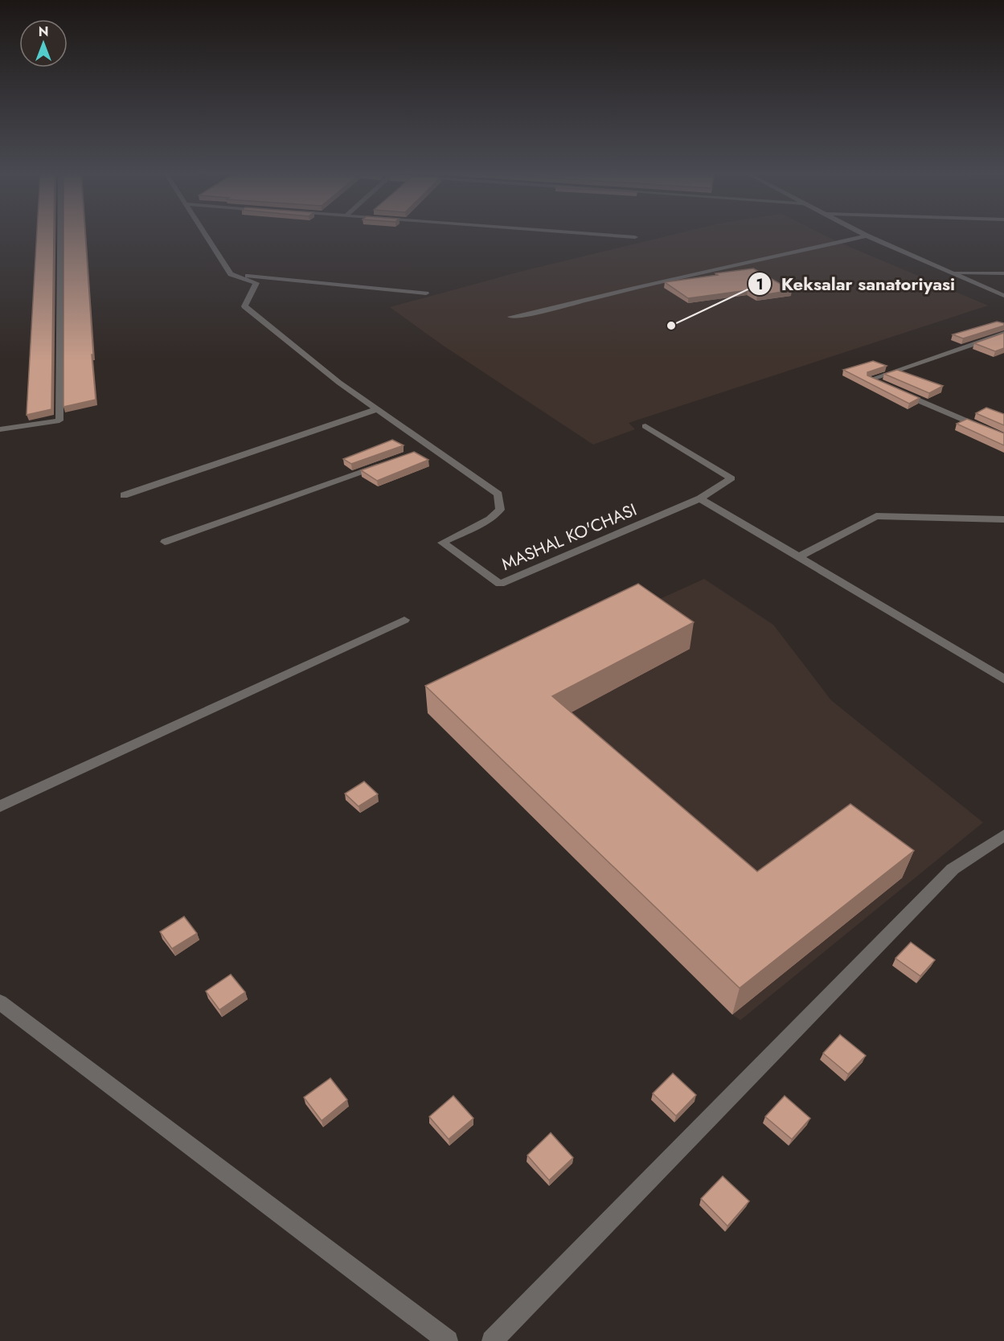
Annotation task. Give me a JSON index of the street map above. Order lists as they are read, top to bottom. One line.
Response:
{"streets":{"street":["MASHAL KO'CHASI"]},"places":["Keksalar sanatoriyasi"],"north":"top"}
